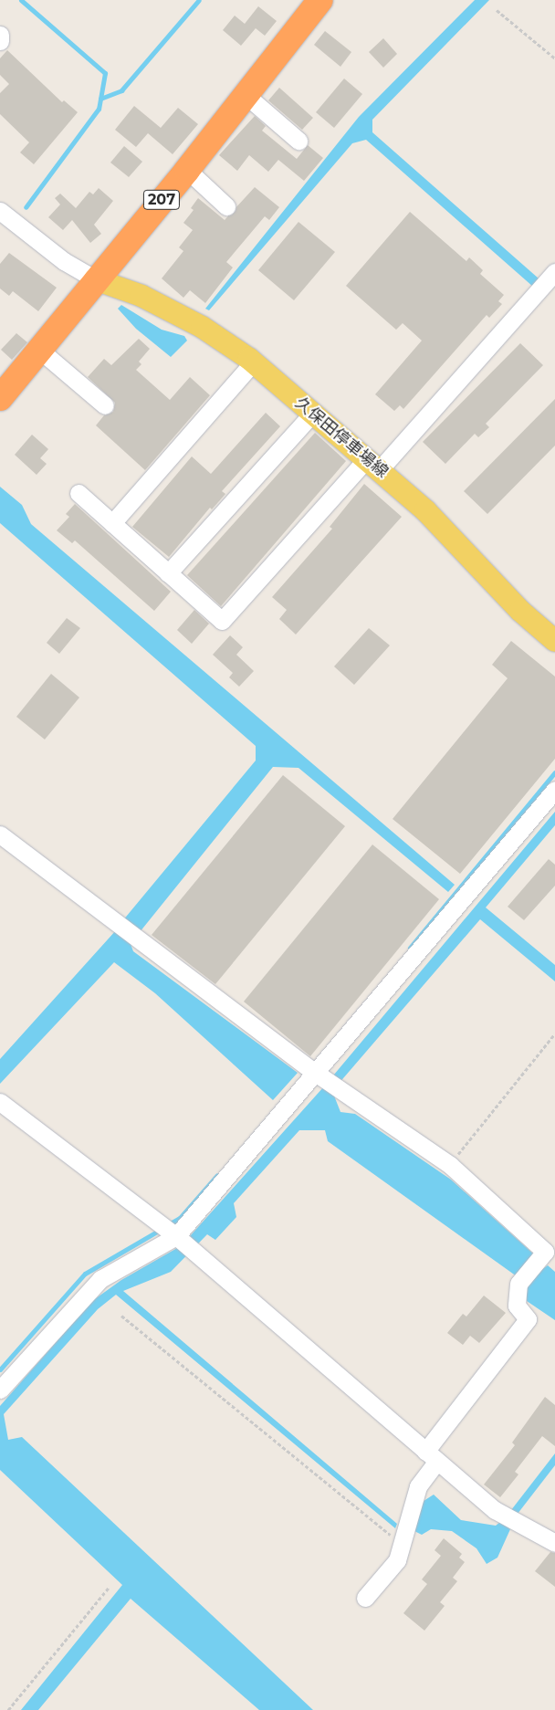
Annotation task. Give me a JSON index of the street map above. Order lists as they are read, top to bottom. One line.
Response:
{"streets":{"highway":["207"],"main road":["久保田停車場線"]},"crossings":[["207","久保田停車場線"]]}
